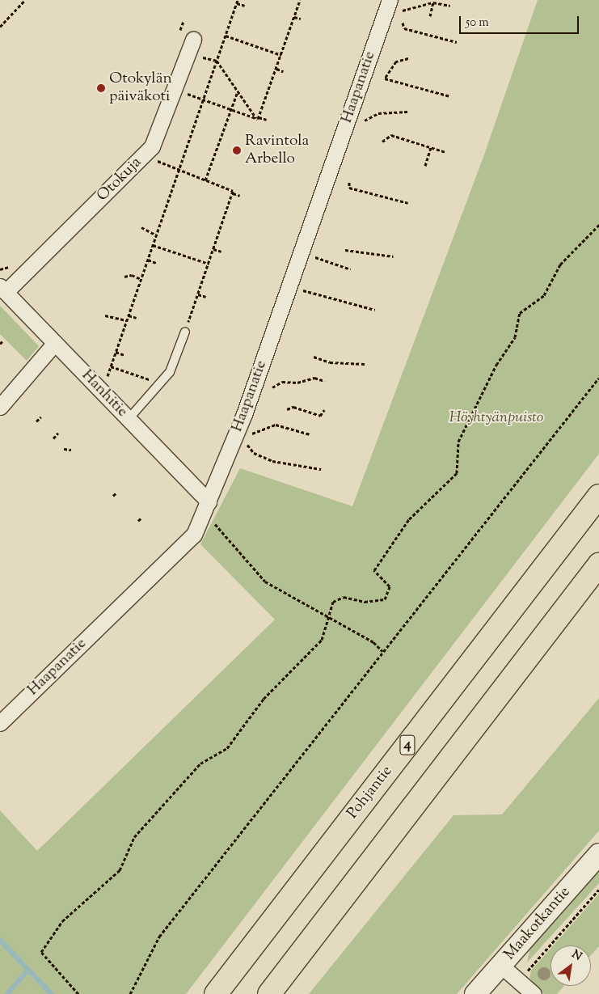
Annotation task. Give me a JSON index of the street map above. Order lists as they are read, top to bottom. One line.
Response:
{"streets":{"highway":["4","Pohjantie"],"street":["Haapanatie","Otokuja","Hanhitie","Maakotkantie"]},"crossings":[["Haapanatie","Hanhitie"],["Otokuja","Hanhitie"]],"parks":["Höyhtyänpuisto"],"places":["Otokylän päiväkoti","Ravintola Arbello"],"scale_bar":"50 m","north":"top right"}
